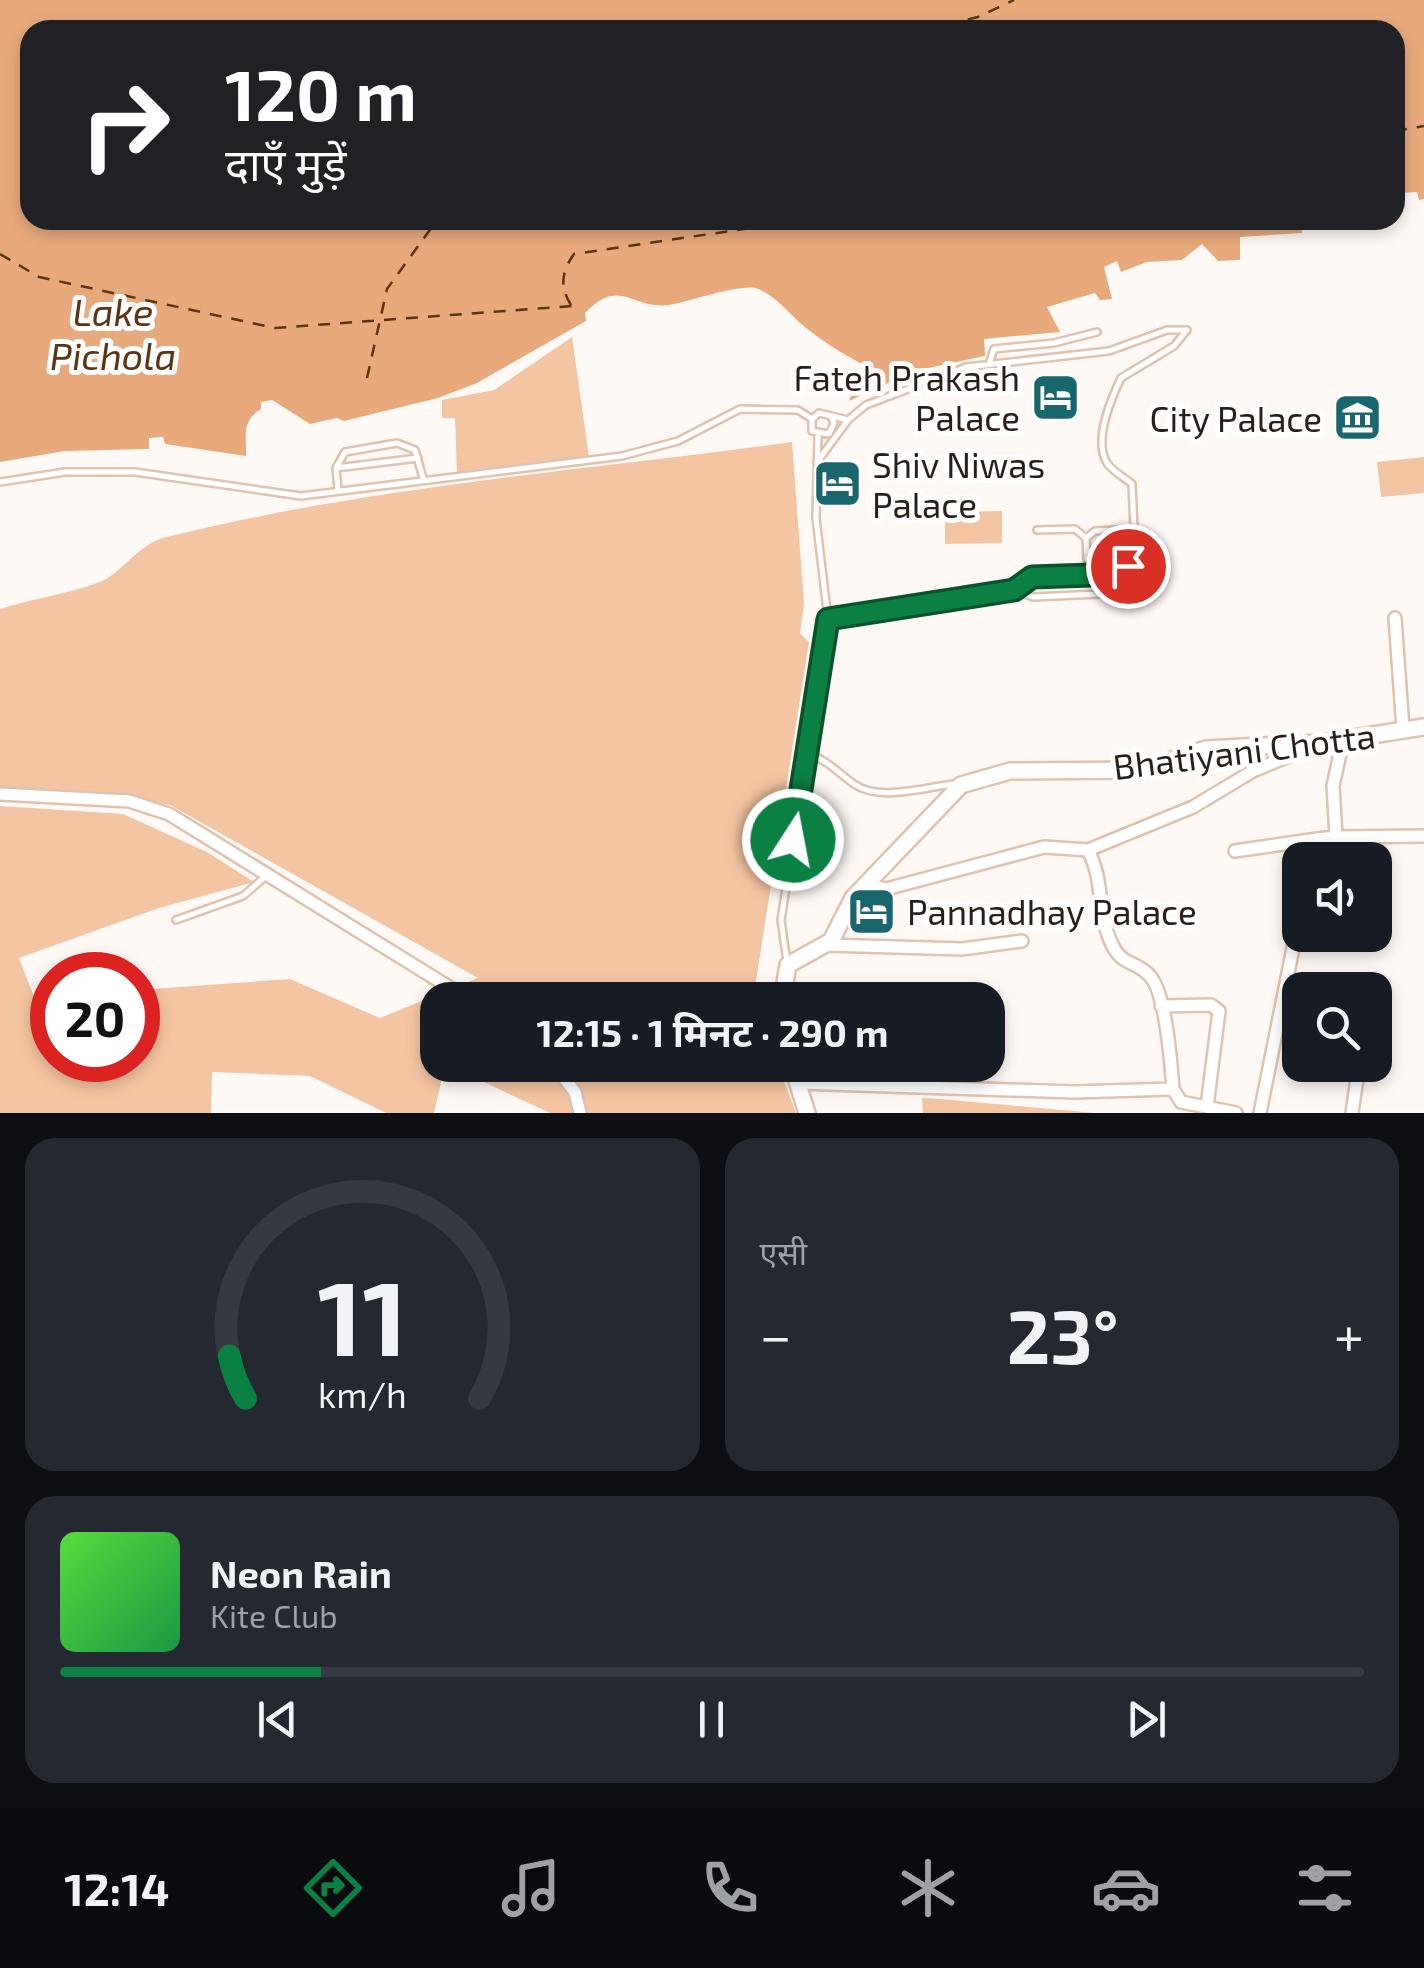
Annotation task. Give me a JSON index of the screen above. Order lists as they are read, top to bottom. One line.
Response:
{"streets":{"main road":["Bhatiyani Chotta"]},"water":["Lake Pichola"],"places":{"hotel":["Fateh Prakash Palace","Shiv Niwas Palace","Pannadhay Palace"],"museum":["City Palace"]},"page":{"turn":["120 m","दाएँ मुड़ें"],"limit":"20","trip":"12:15 · 1 मिनट · 290 m","tile":"एसी","heat":["−","23°","+"],"song":["Neon Rain","Kite Club"],"tabs":"12:14","gauge":["11","km/h"]}}
